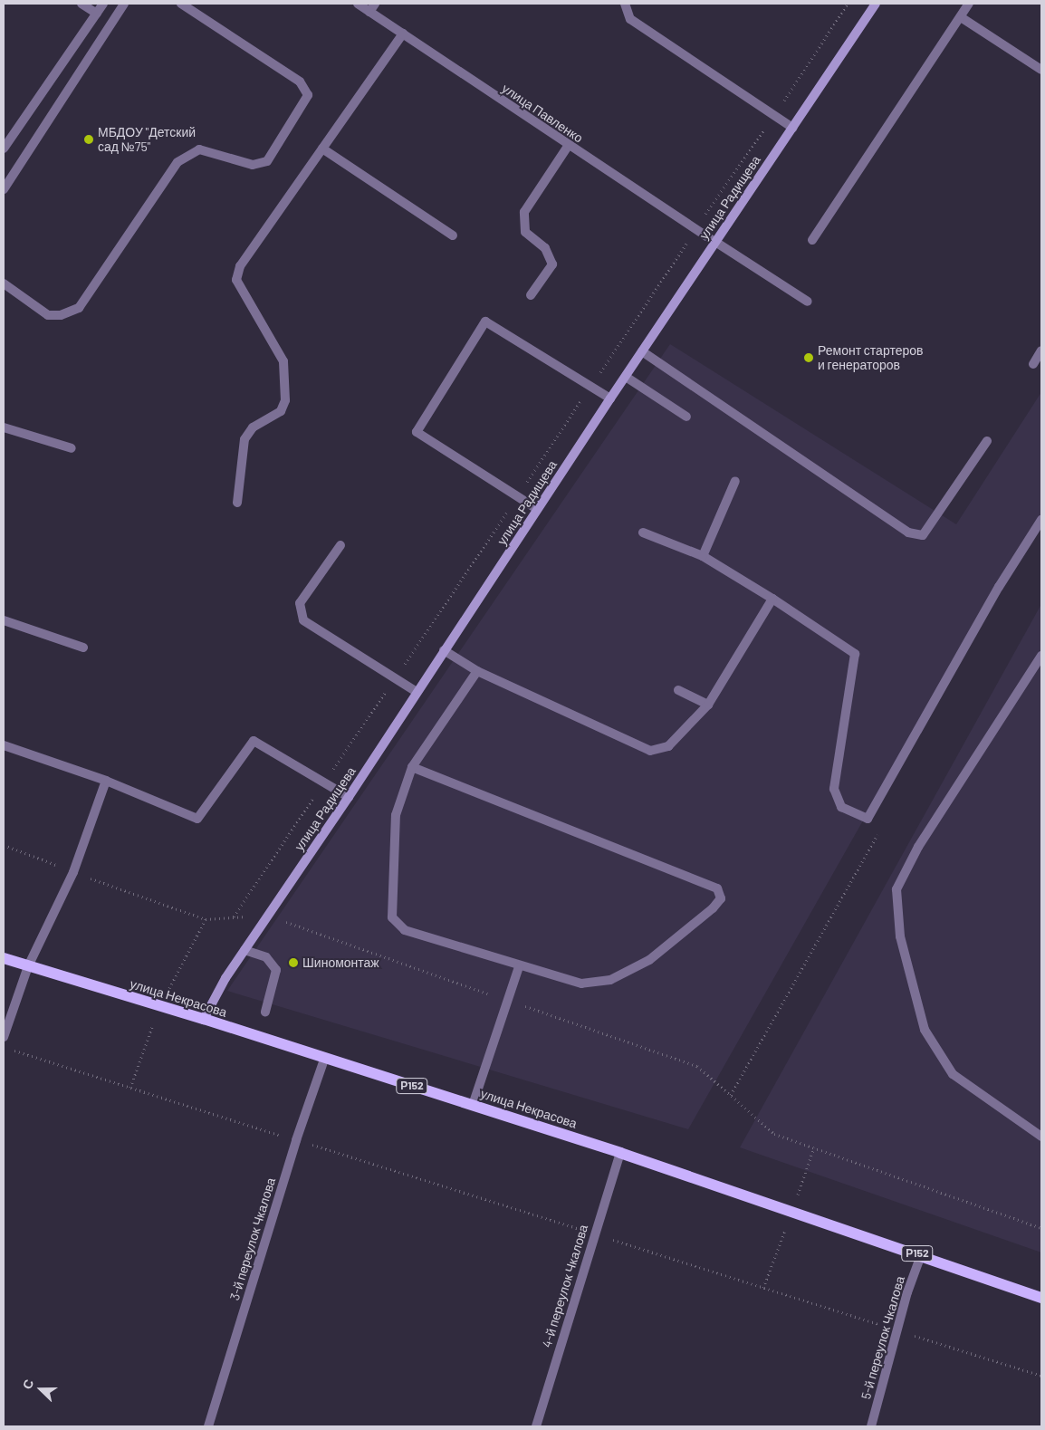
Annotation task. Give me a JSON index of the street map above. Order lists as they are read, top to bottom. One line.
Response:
{"streets":{"main road":["улица Некрасова","Р152"],"street":["улица Павленко","улица Радищева","3-й переулок Чкалова","4-й переулок Чкалова","5-й переулок Чкалова"]},"crossings":[["улица Павленко","улица Радищева"],["улица Радищева","улица Некрасова"],["улица Некрасова","3-й переулок Чкалова"],["улица Некрасова","4-й переулок Чкалова"],["улица Некрасова","5-й переулок Чкалова"]],"places":["МБДОУ \"Детский сад №75\"","Ремонт стартеров и генераторов","Шиномонтаж"],"north":"left"}
